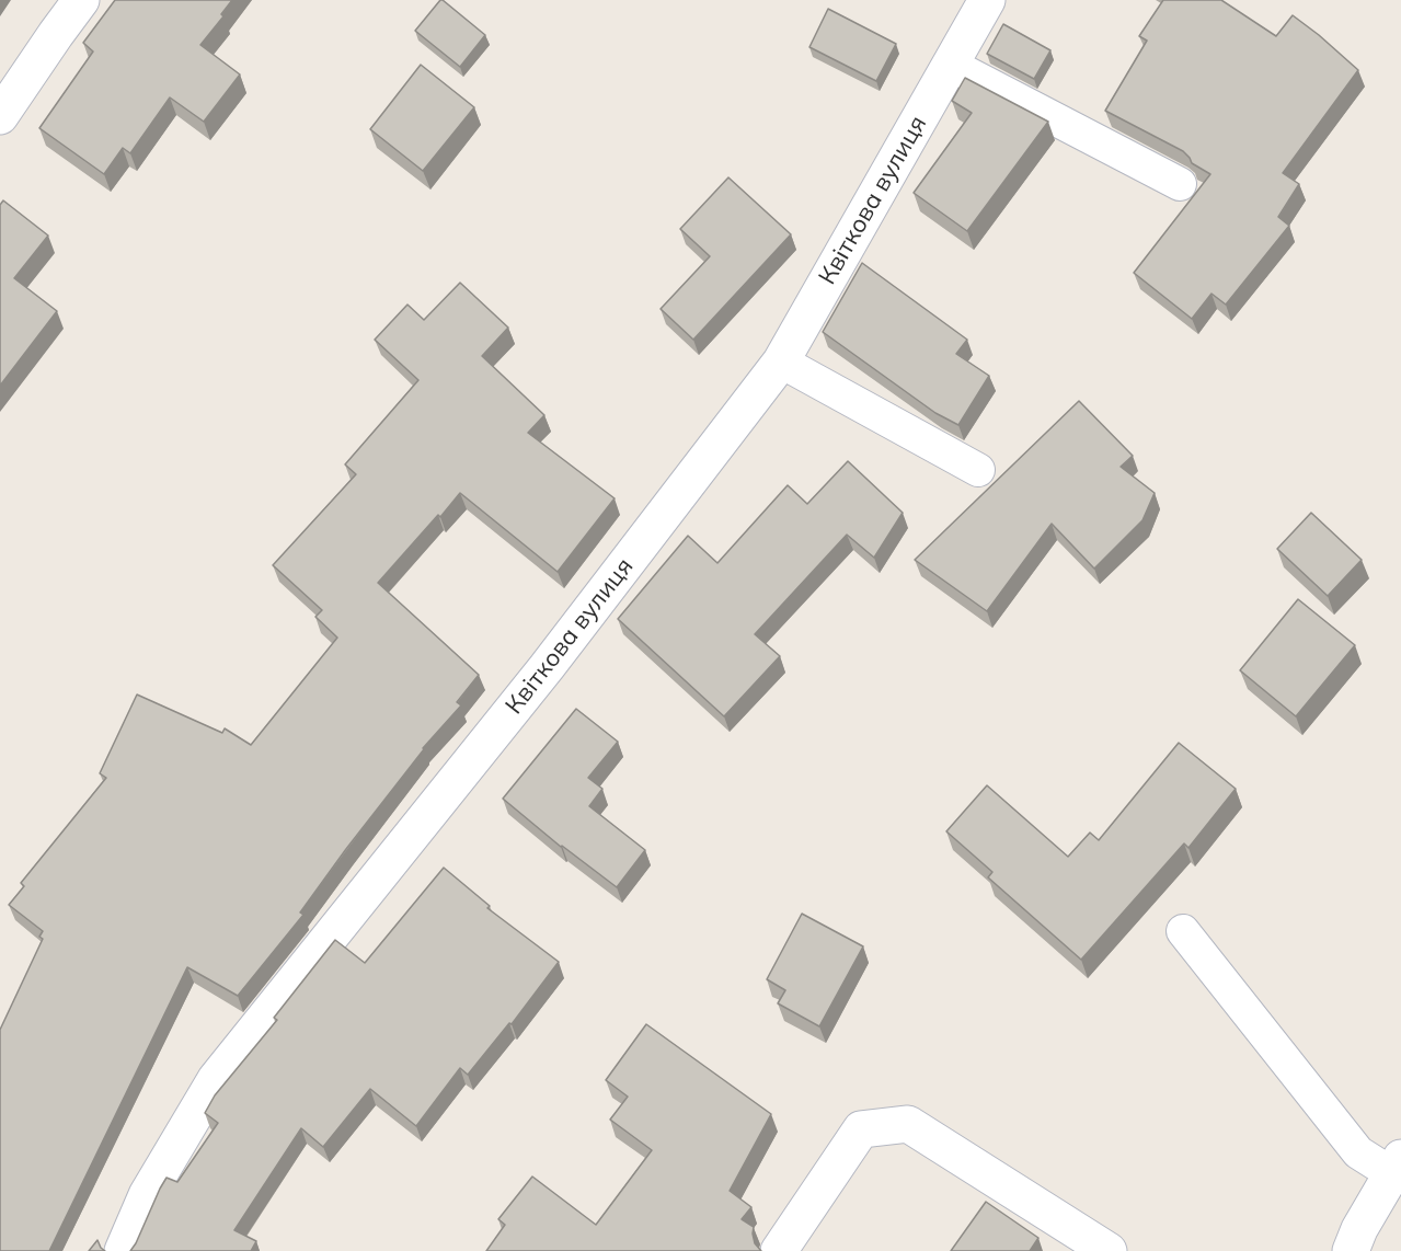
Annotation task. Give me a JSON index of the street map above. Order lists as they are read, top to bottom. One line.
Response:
{"streets":{"street":["Квіткова вулиця"]}}
